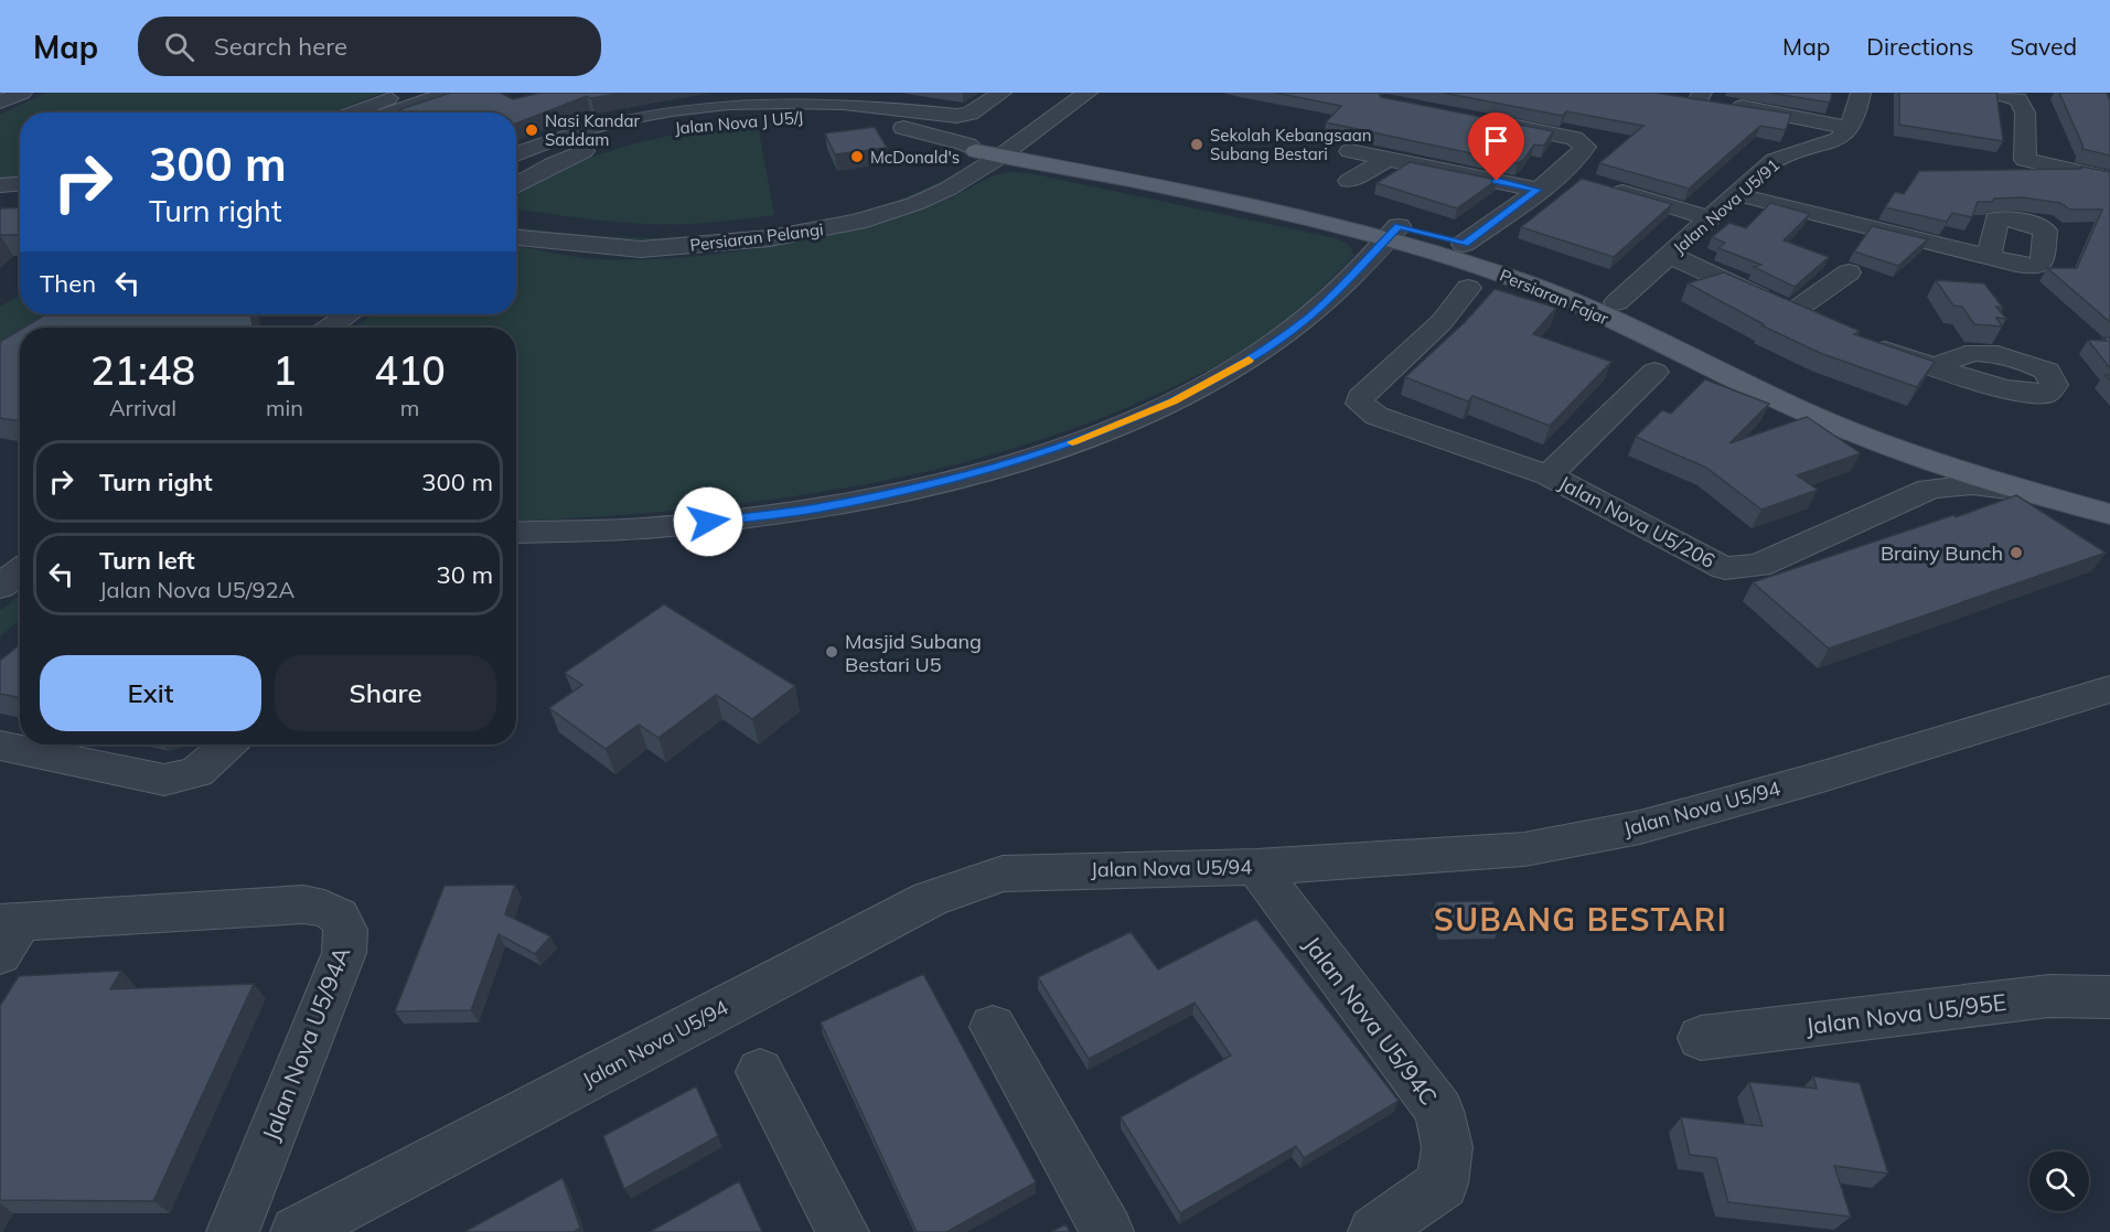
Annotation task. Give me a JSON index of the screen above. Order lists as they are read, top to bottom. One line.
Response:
{"streets":{"main road":["Persiaran Fajar"],"street":["Jalan Nova J U5/J","Jalan Nova U5/91","Persiaran Pelangi","Jalan Nova U5/206","Jalan Nova U5/94","Jalan Nova U5/95E","Jalan Nova U5/94C","Jalan Nova U5/94A"]},"crossings":[["Jalan Nova J U5/J","Persiaran Pelangi"],["Persiaran Fajar","Jalan Nova U5/206"],["Jalan Nova U5/94","Jalan Nova U5/94C"]],"districts":["SUBANG BESTARI"],"places":["Nasi Kandar Saddam","Sekolah Kebangsaan Subang Bestari","McDonald's","Brainy Bunch","Masjid Subang Bestari U5"],"page":{"header":"Map","search":"Search here","nav":["Map","Directions","Saved"],"turn":["300 m","Turn right"],"then":"Then","eta":["21:48","Arrival","1","min","410","m"],"list":[{"name":"Turn right","value":"300 m"},{"name":"Turn left","note":"Jalan Nova U5/92A","value":"30 m"}],"buttons":["Exit","Share"]}}
